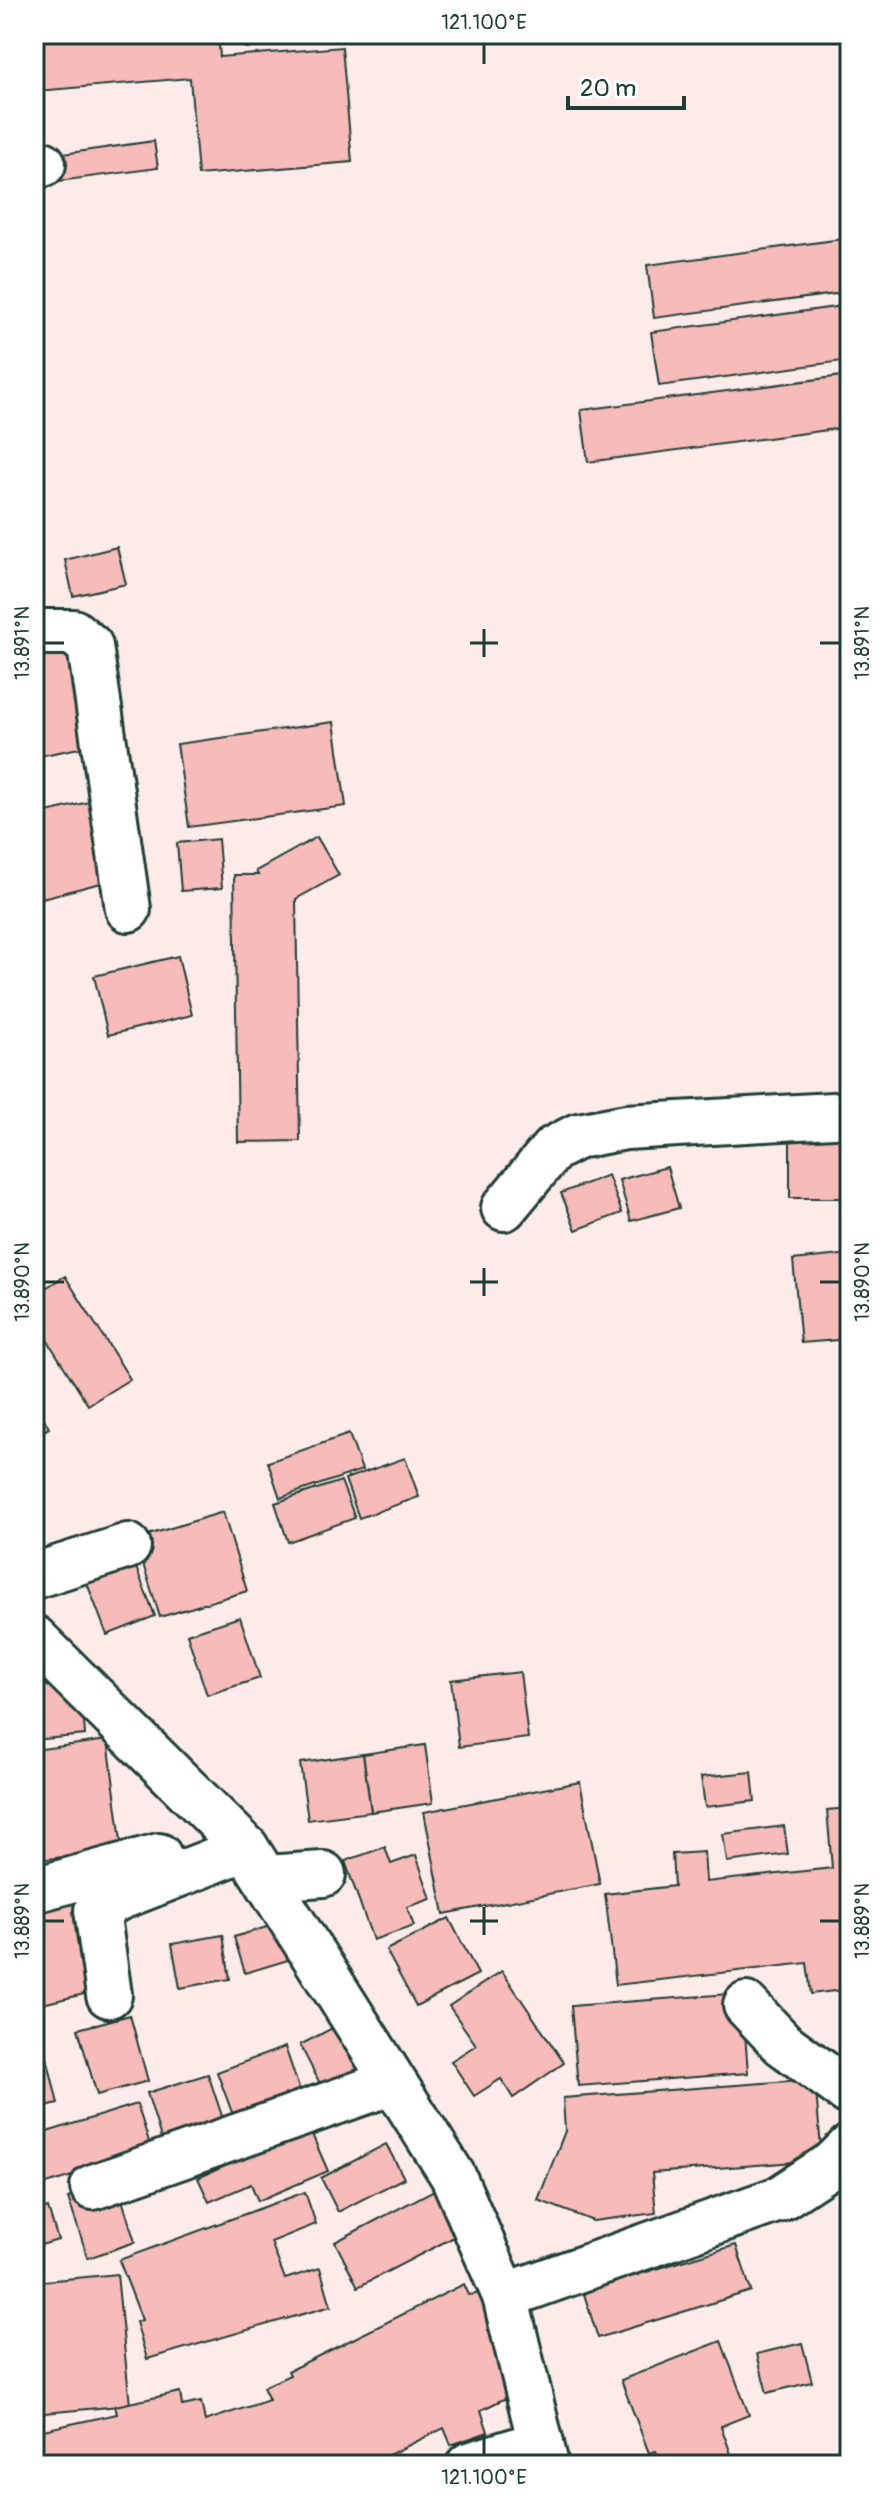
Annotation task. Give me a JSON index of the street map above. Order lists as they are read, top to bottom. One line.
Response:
{"scale_bar":"20 m","coordinates":["121.100°E","13.891°N","13.890°N","13.889°N"]}
